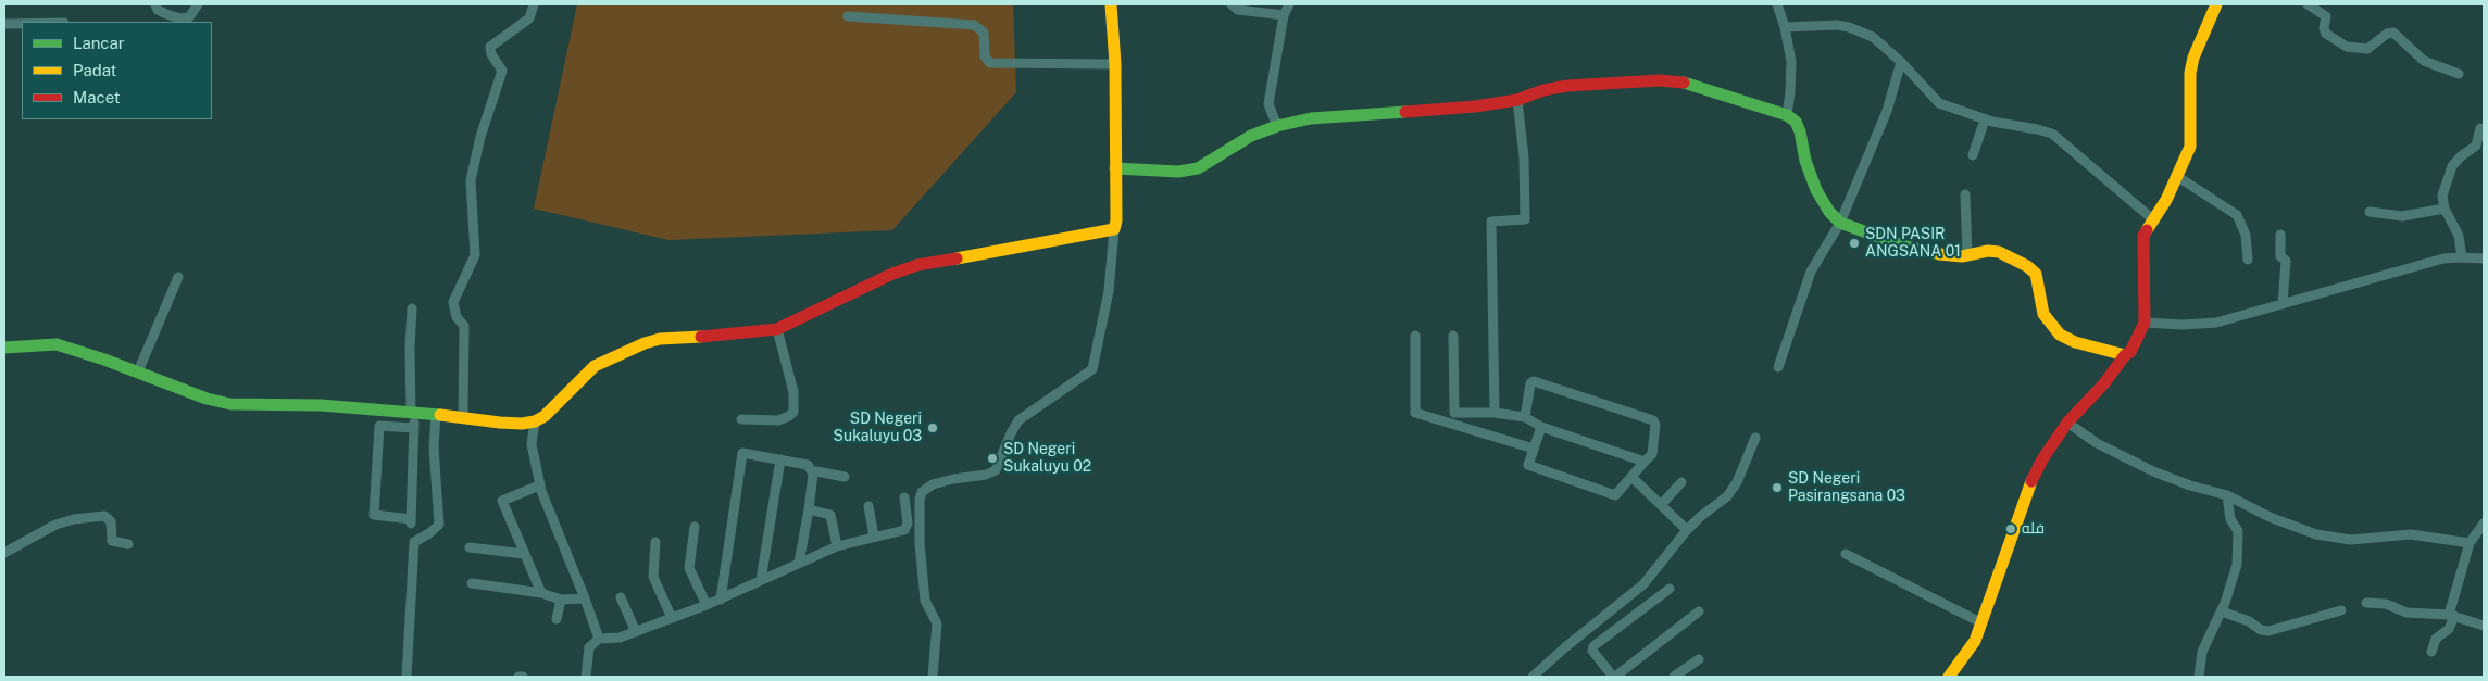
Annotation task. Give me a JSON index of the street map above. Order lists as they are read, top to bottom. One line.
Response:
{"places":["SDN PASIR ANGSANA 01","SD Negeri Sukaluyu 03","SD Negeri Sukaluyu 02","SD Negeri Pasirangsana 03","فله"],"legend":["Lancar","Padat","Macet"]}
